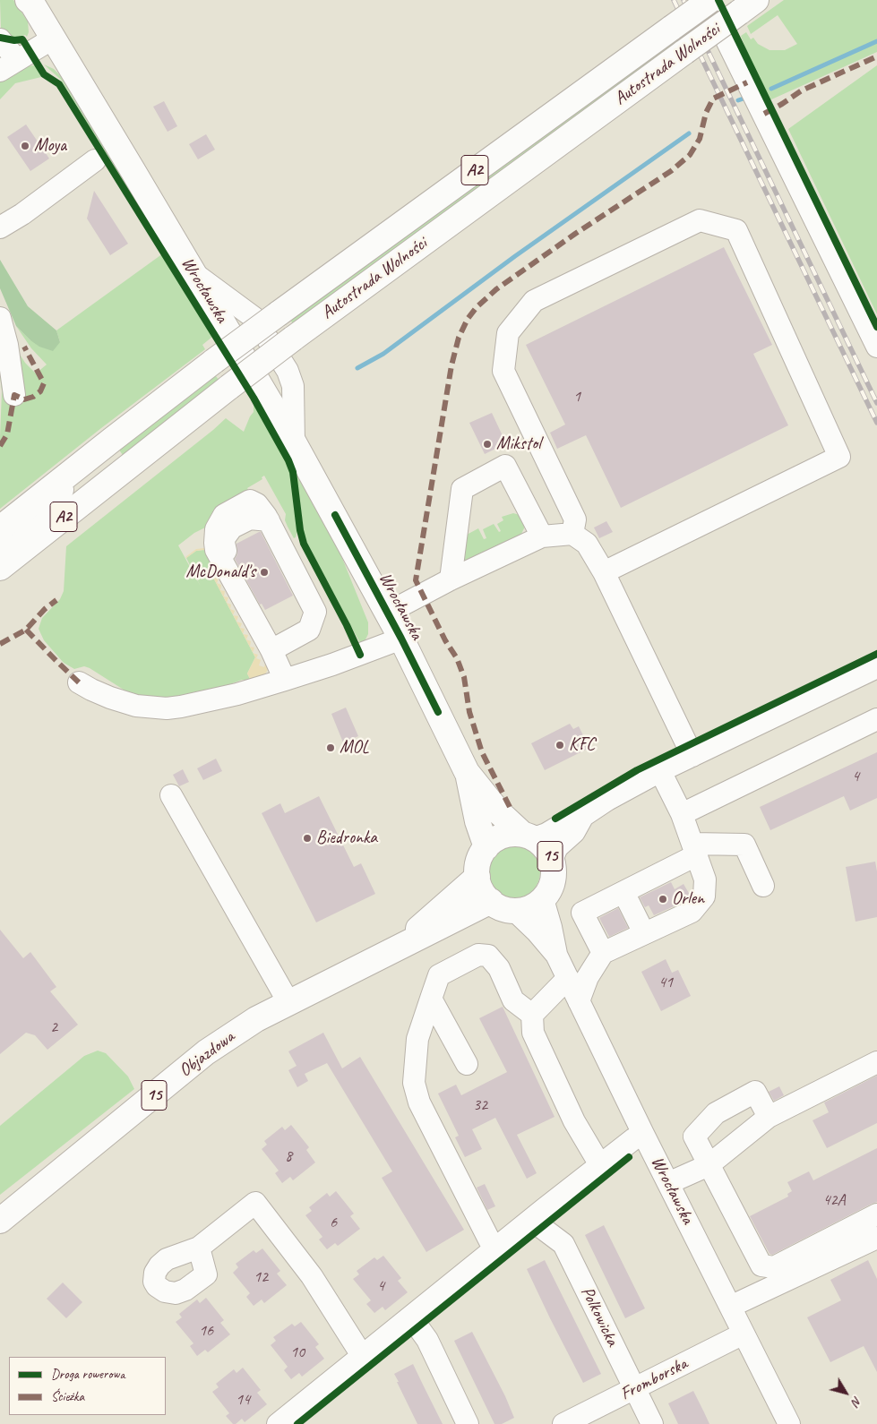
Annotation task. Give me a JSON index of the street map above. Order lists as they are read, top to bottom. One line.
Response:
{"streets":{"main road":["Autostrada Wolności","A2","Wrocławska","15","Objazdowa"],"street":["Polkowicka","Fromborska"]},"crossings":[["Wrocławska","15"],["Wrocławska","Objazdowa"],["Wrocławska","Fromborska"],["15","Objazdowa"],["Polkowicka","Fromborska"]],"places":["Moya","Mikstol","McDonald's","KFC","MOL","Biedronka","Orlen"],"house_numbers":["1","4","41","2","32","8","42A","6","12","4","16","10","14"],"legend":["Droga rowerowa","Ścieżka"],"north":"bottom right"}
